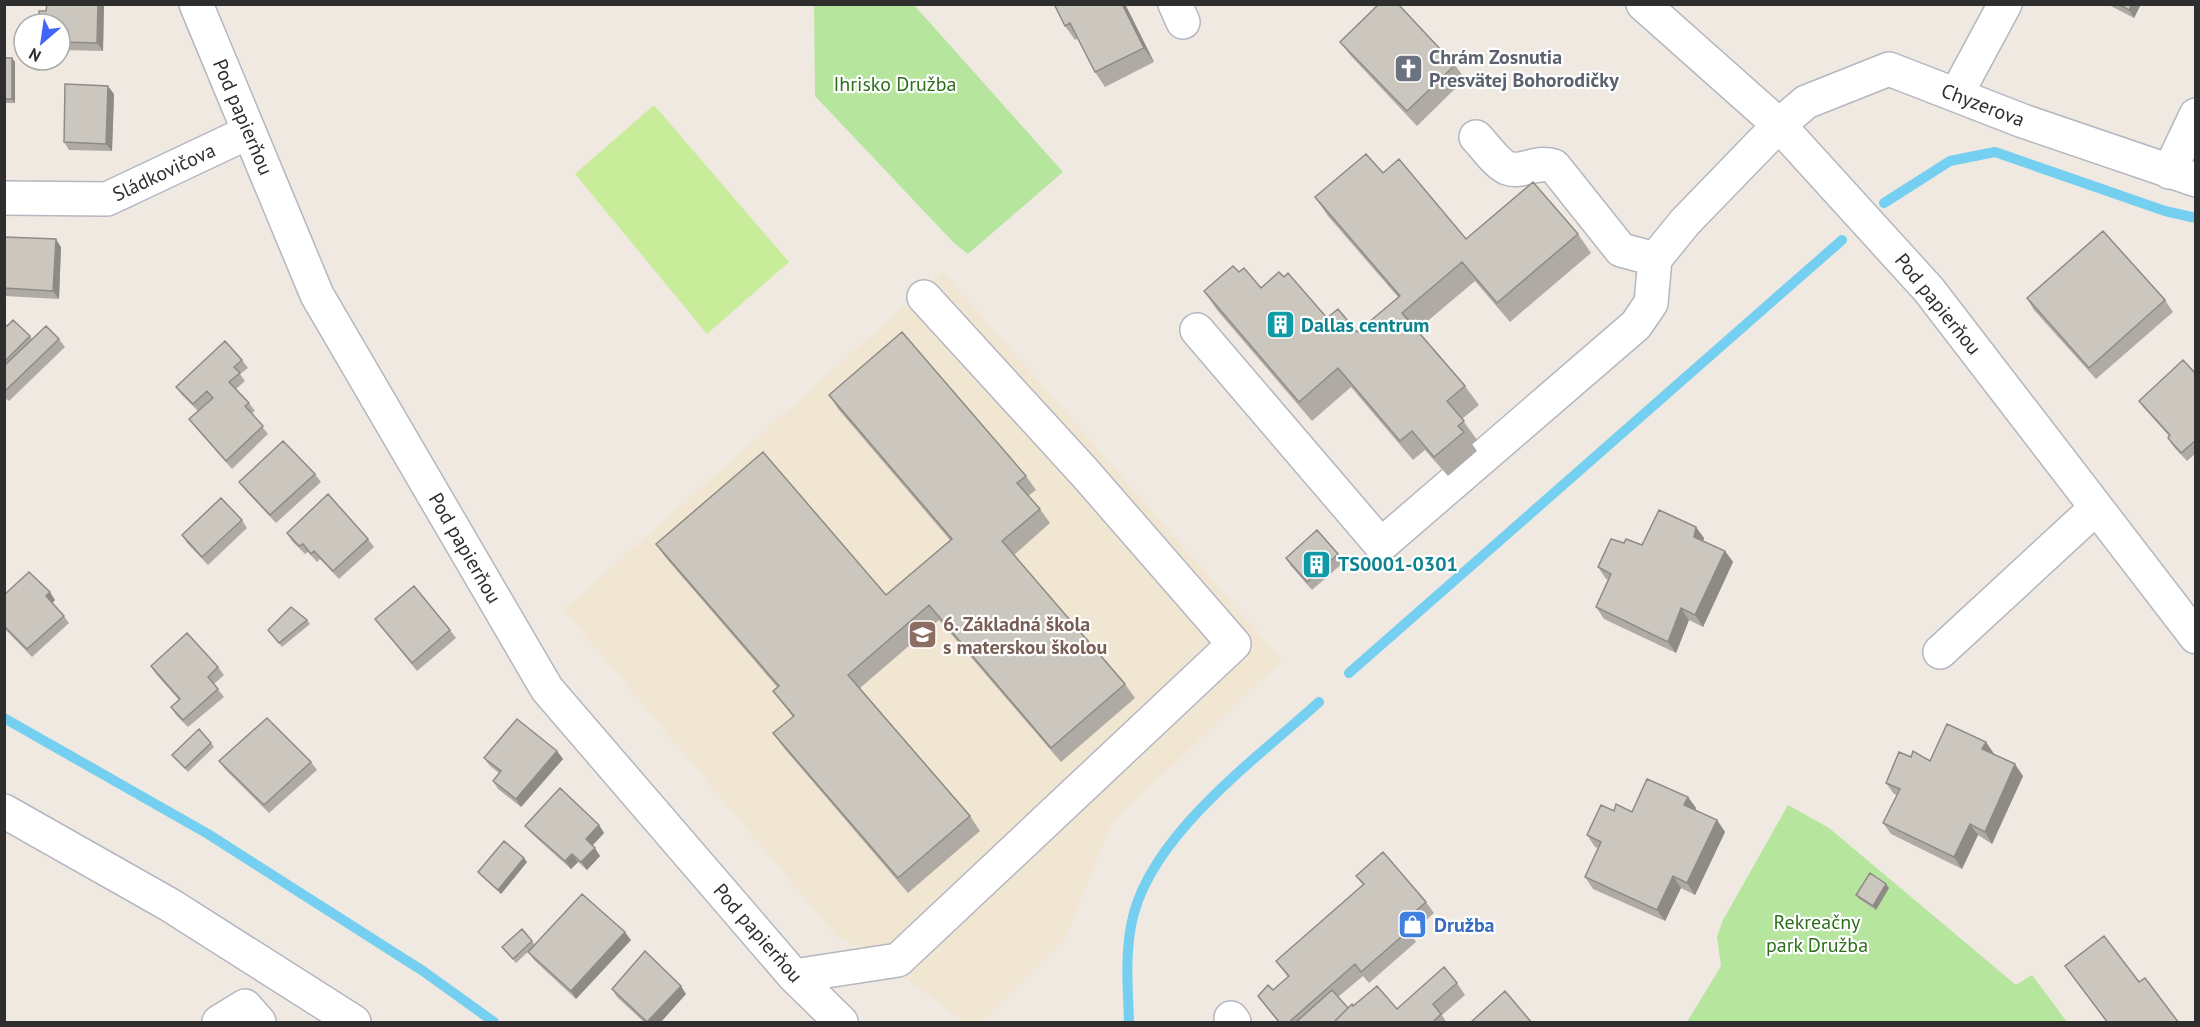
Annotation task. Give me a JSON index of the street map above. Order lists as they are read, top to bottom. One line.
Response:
{"streets":{"street":["Chyzerova","Pod papierňou","Sládkovičova"]},"crossings":[["Chyzerova","Pod papierňou"],["Pod papierňou","Sládkovičova"]],"parks":["Ihrisko Družba","Rekreačny park Družba"],"places":{"church":["Chrám Zosnutia Presvätej Bohorodičky"],"building":["Dallas centrum","TS0001-0301"],"school or university":["6. Základná škola s materskou školou"],"shop":["Družba"]},"north":"bottom left"}
